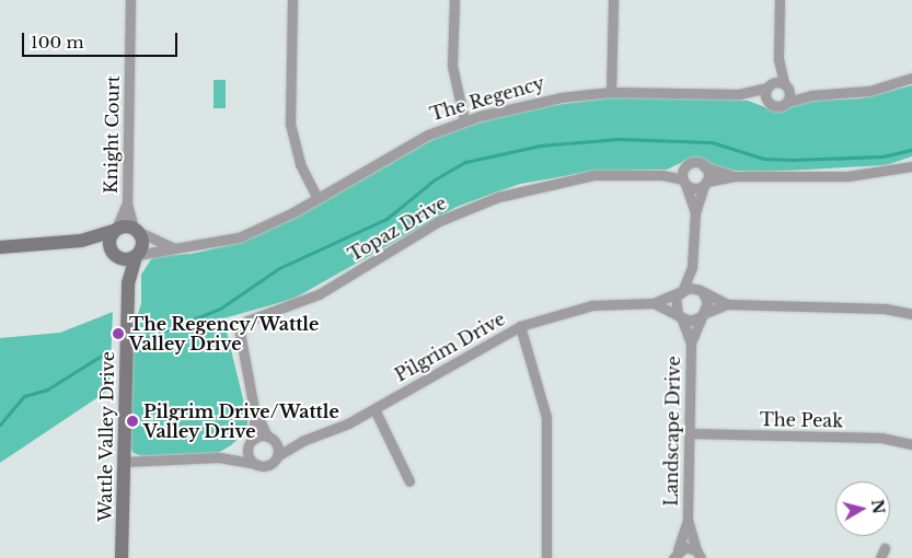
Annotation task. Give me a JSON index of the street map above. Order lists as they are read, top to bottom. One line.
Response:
{"streets":{"street":["The Regency","Knight Court","Topaz Drive","Pilgrim Drive","The Peak","Landscape Drive","Wattle Valley Drive"]},"crossings":[["The Regency","Knight Court"],["The Regency","Wattle Valley Drive"],["Knight Court","Wattle Valley Drive"],["Topaz Drive","Pilgrim Drive"],["Pilgrim Drive","Landscape Drive"],["The Peak","Landscape Drive"]],"places":["The Regency/Wattle Valley Drive","Pilgrim Drive/Wattle Valley Drive"],"scale_bar":"100 m","north":"right"}
